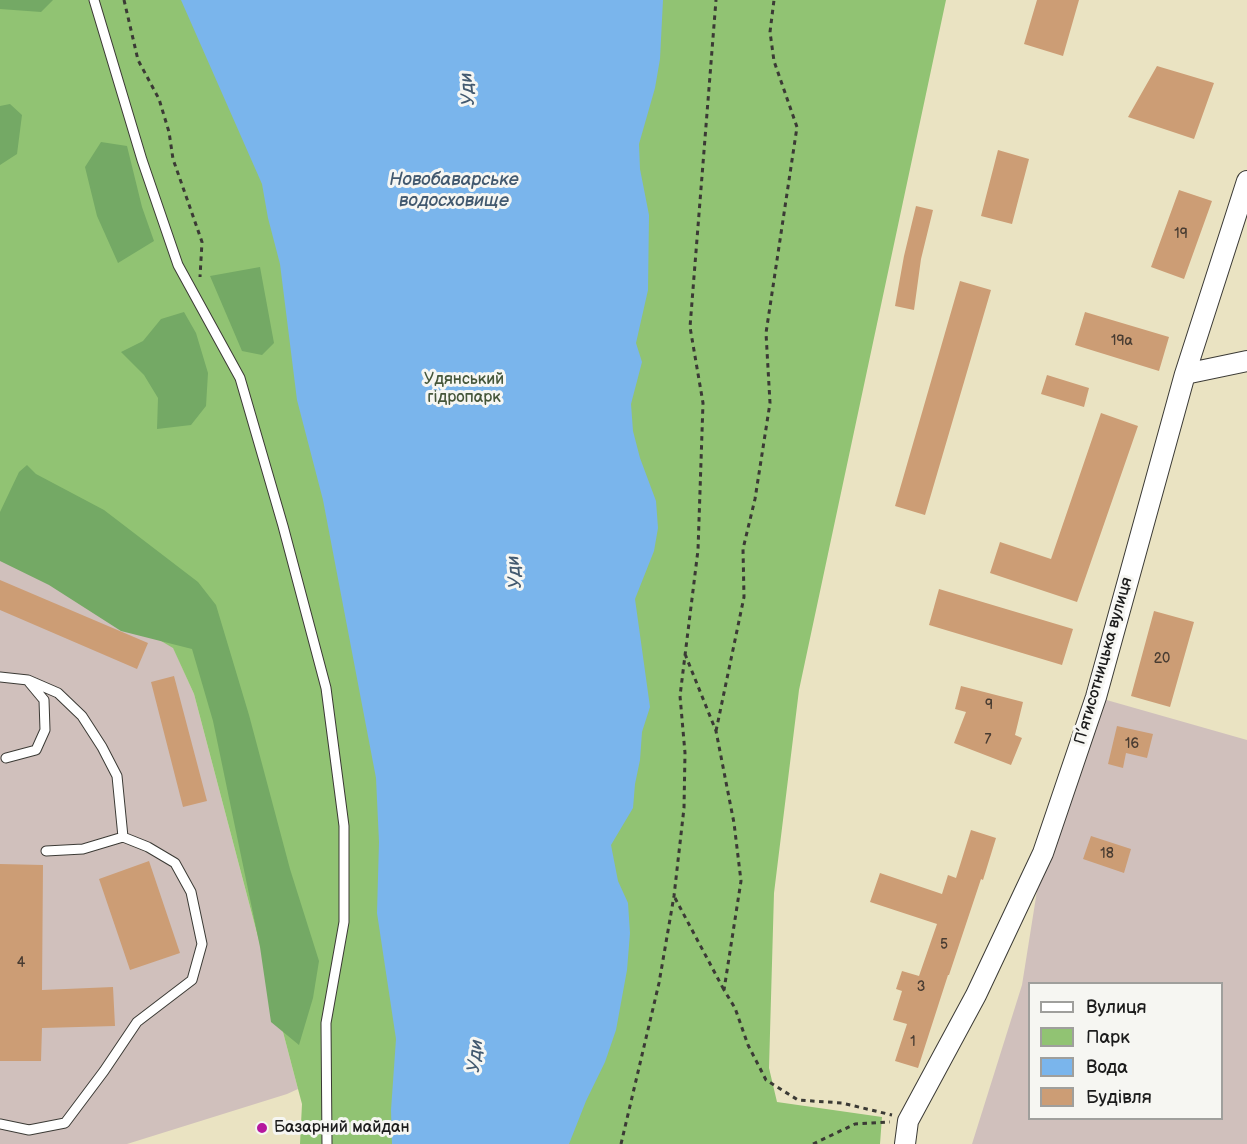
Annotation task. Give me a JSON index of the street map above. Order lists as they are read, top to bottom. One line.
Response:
{"streets":{"street":["П’ятисотницька вулиця"]},"water":["Уди","Новобаварське водосховище"],"parks":["Удянський гідропарк"],"places":["Базарний майдан"],"house_numbers":["19","19а","20","9","7","16","18","5","4","3","1"],"legend":["Вулиця","Парк","Вода","Будівля"]}
